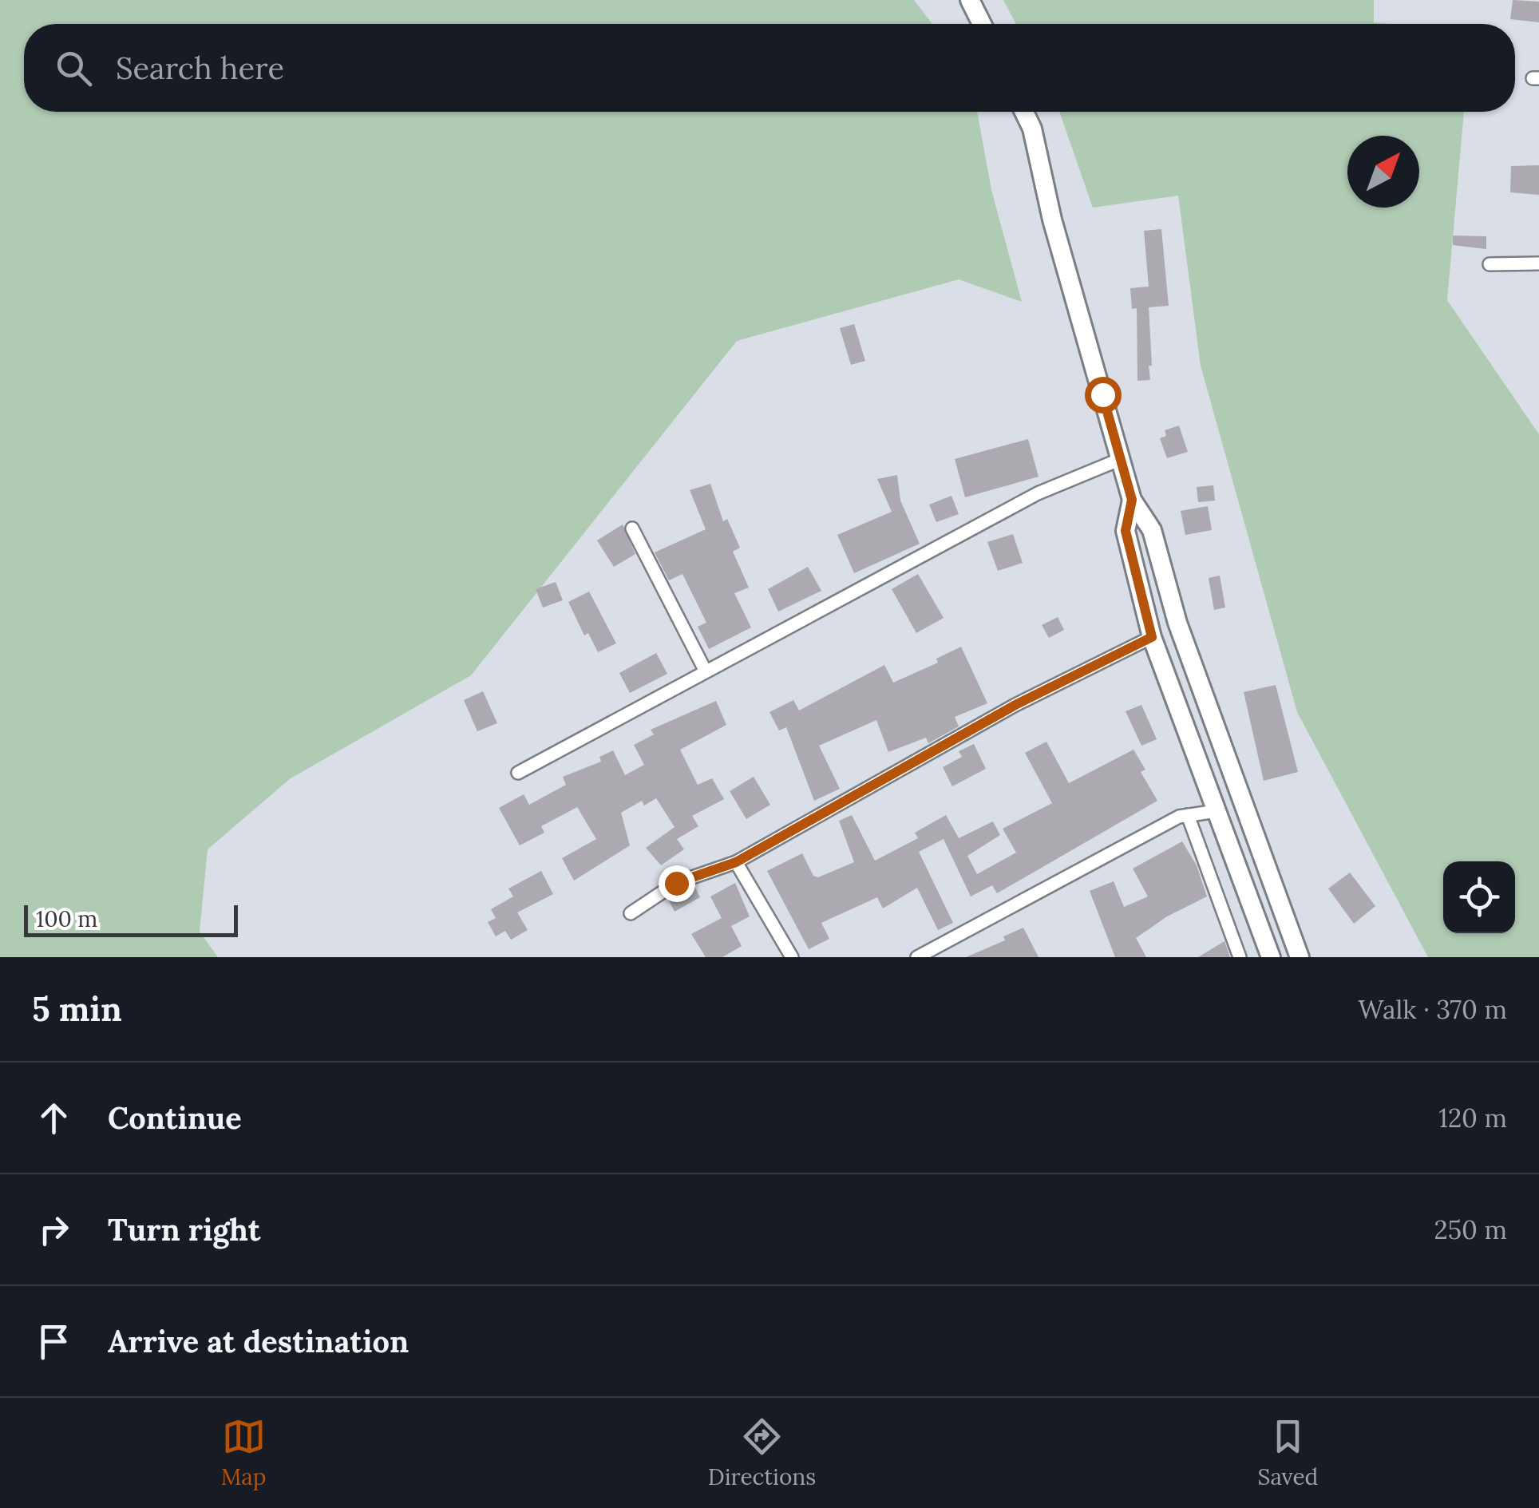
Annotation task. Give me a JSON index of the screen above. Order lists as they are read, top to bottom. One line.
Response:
{"scale_bar":"100 m","north":"top right","page":{"search":"Search here","scale":"100 m","heading":["5 min","Walk · 370 m"],"list":[["Continue","120 m"],["Turn right","250 m"],"Arrive at destination"],"nav":["Map","Directions","Saved"]}}
